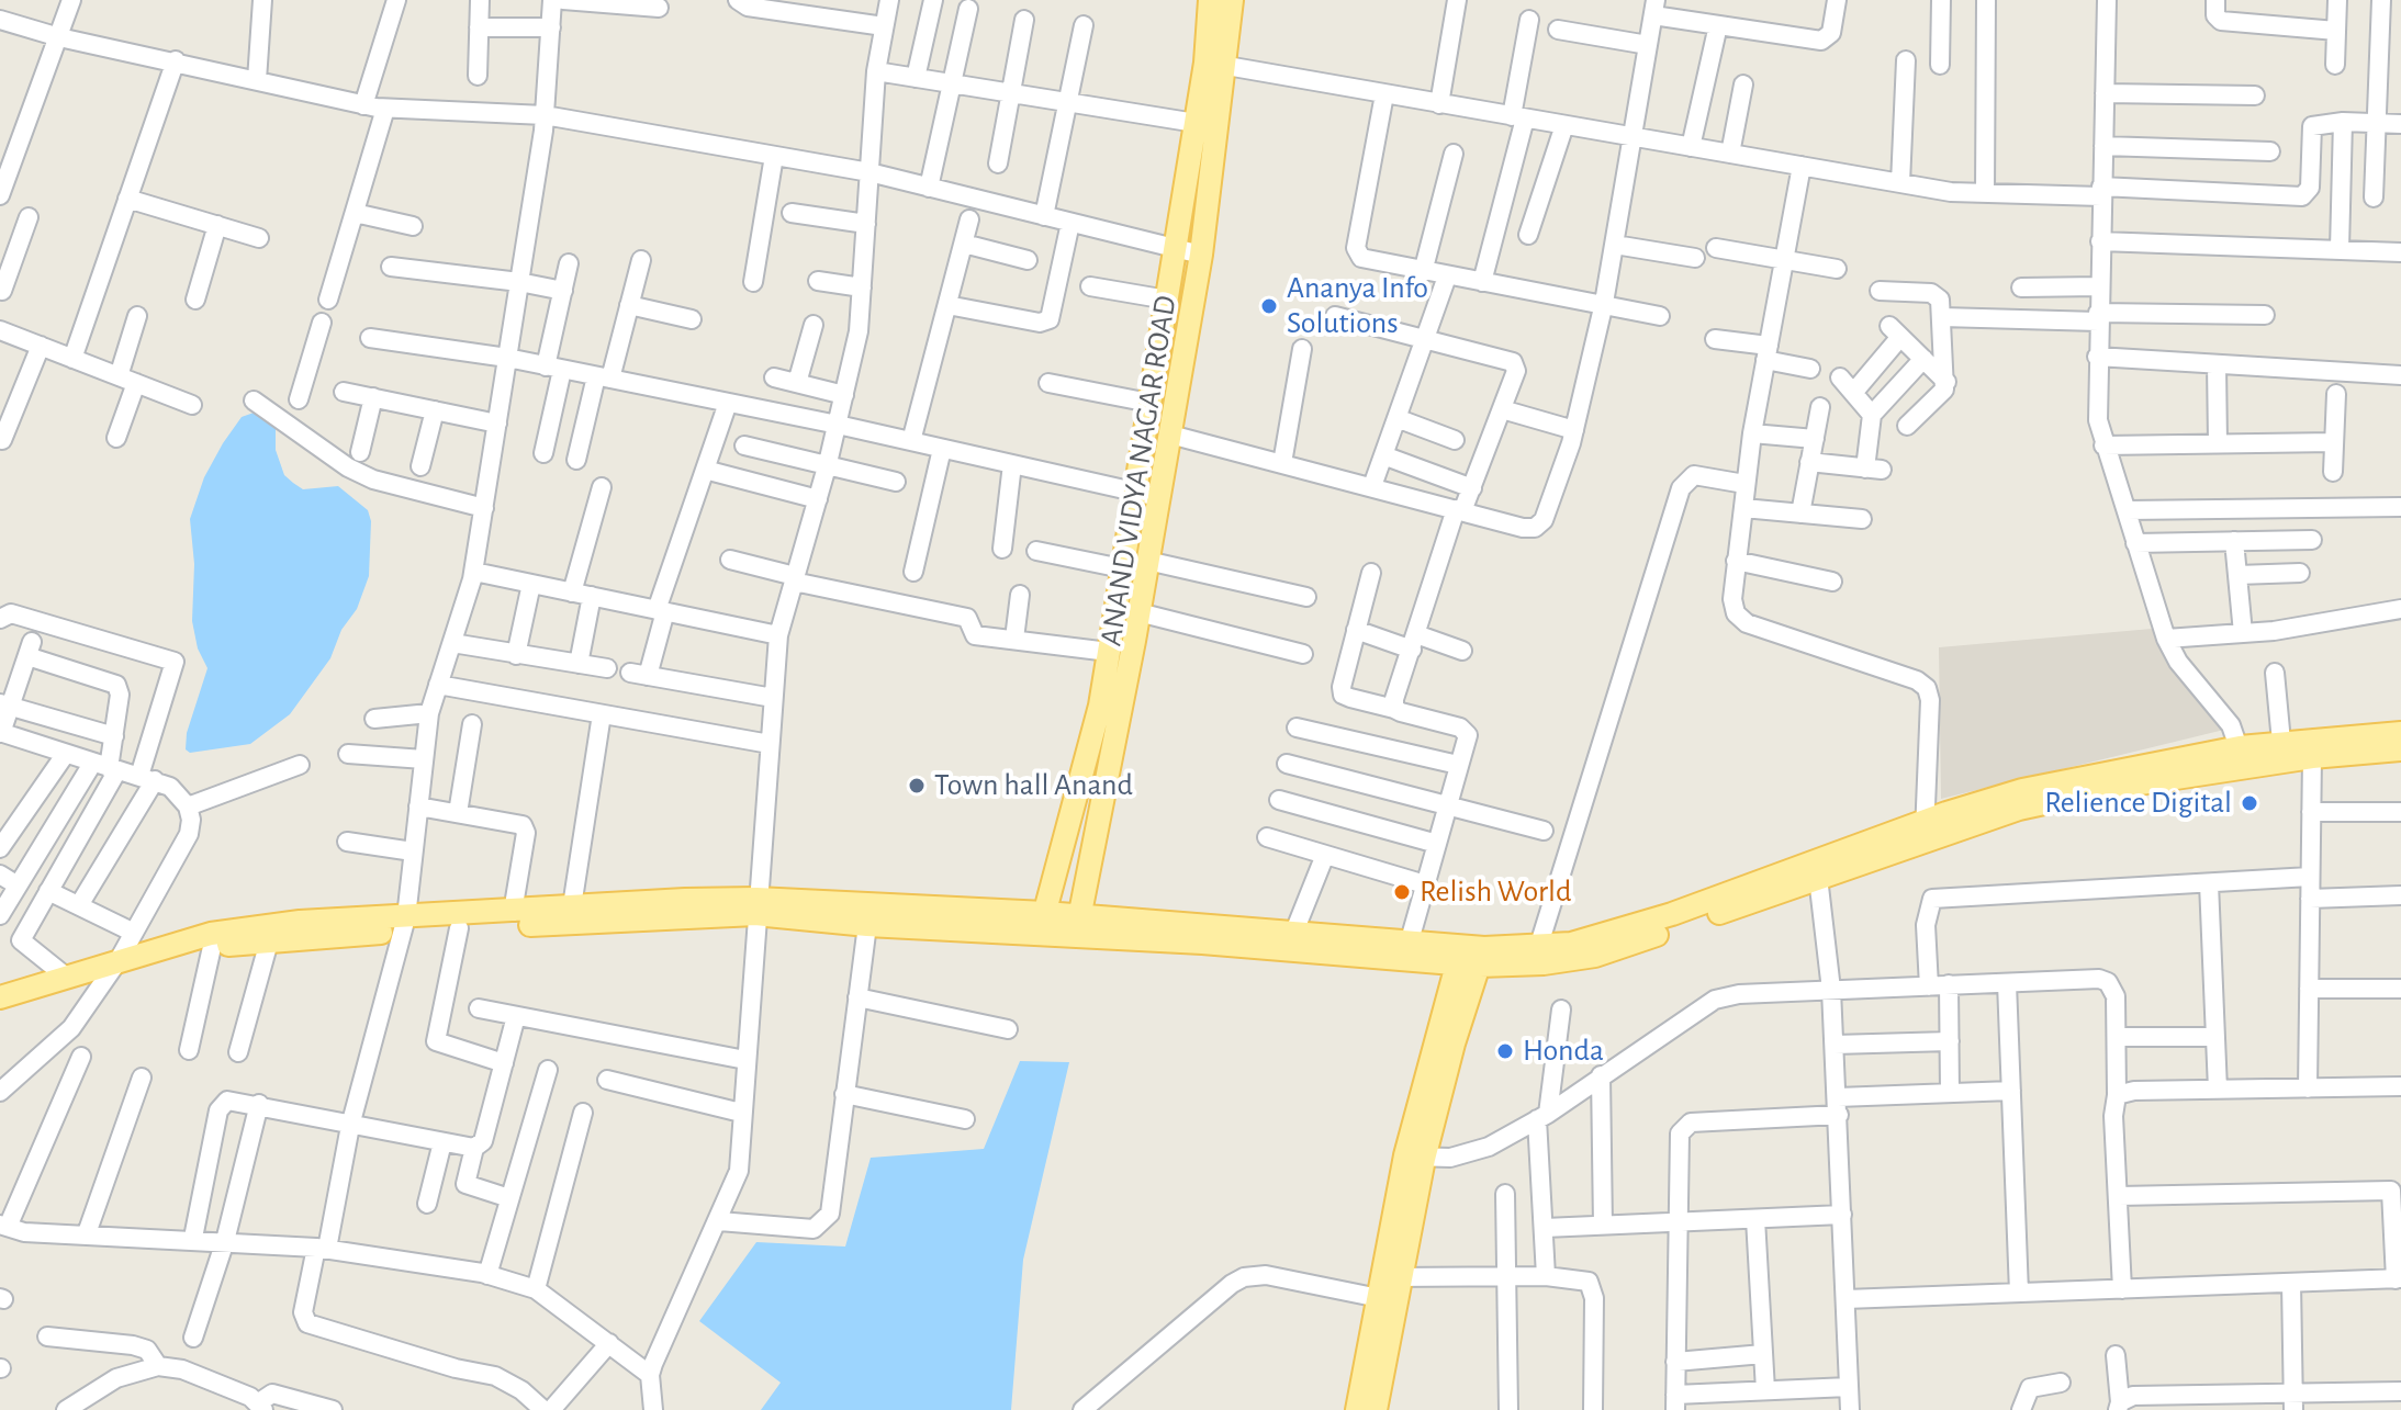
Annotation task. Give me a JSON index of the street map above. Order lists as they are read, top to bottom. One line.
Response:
{"streets":{"main road":["ANAND VIDYA NAGAR ROAD"]},"places":["Ananya Info Solutions","Town hall Anand","Relience Digital","Relish World","Honda"]}
